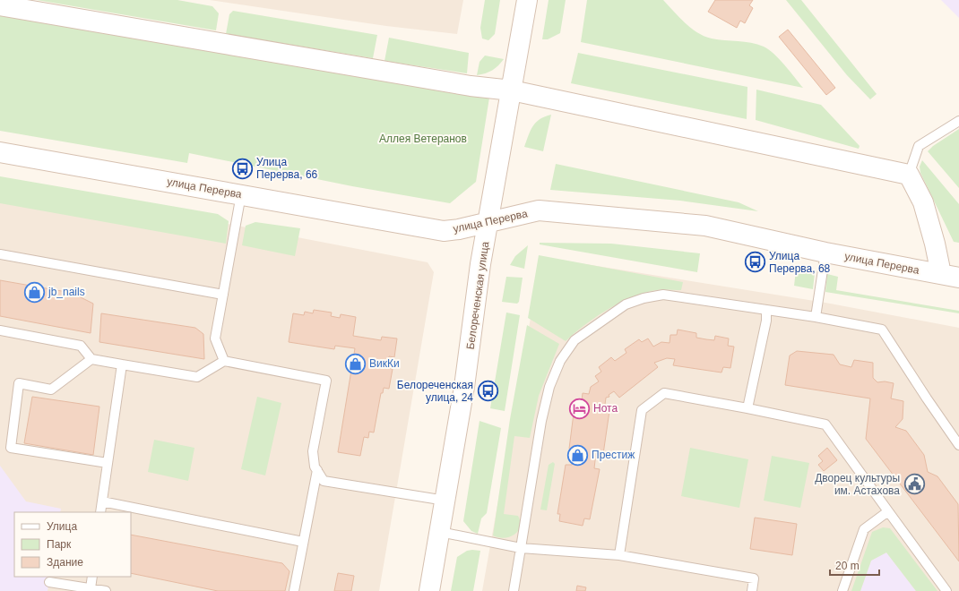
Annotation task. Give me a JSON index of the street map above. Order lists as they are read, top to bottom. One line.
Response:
{"streets":{"street":["улица Перерва","Белореченская улица"]},"crossings":[["улица Перерва","Белореченская улица"]],"parks":["Аллея Ветеранов"],"places":{"bus stop":["Улица Перерва, 66","Улица Перерва, 68","Белореченская улица, 24"],"shop":["jb_nails","ВикКи","Престиж"],"hotel":["Нота"],"public building":["Дворец культуры им. Астахова"]},"legend":["Улица","Парк","Здание"],"scale_bar":"20 m"}
